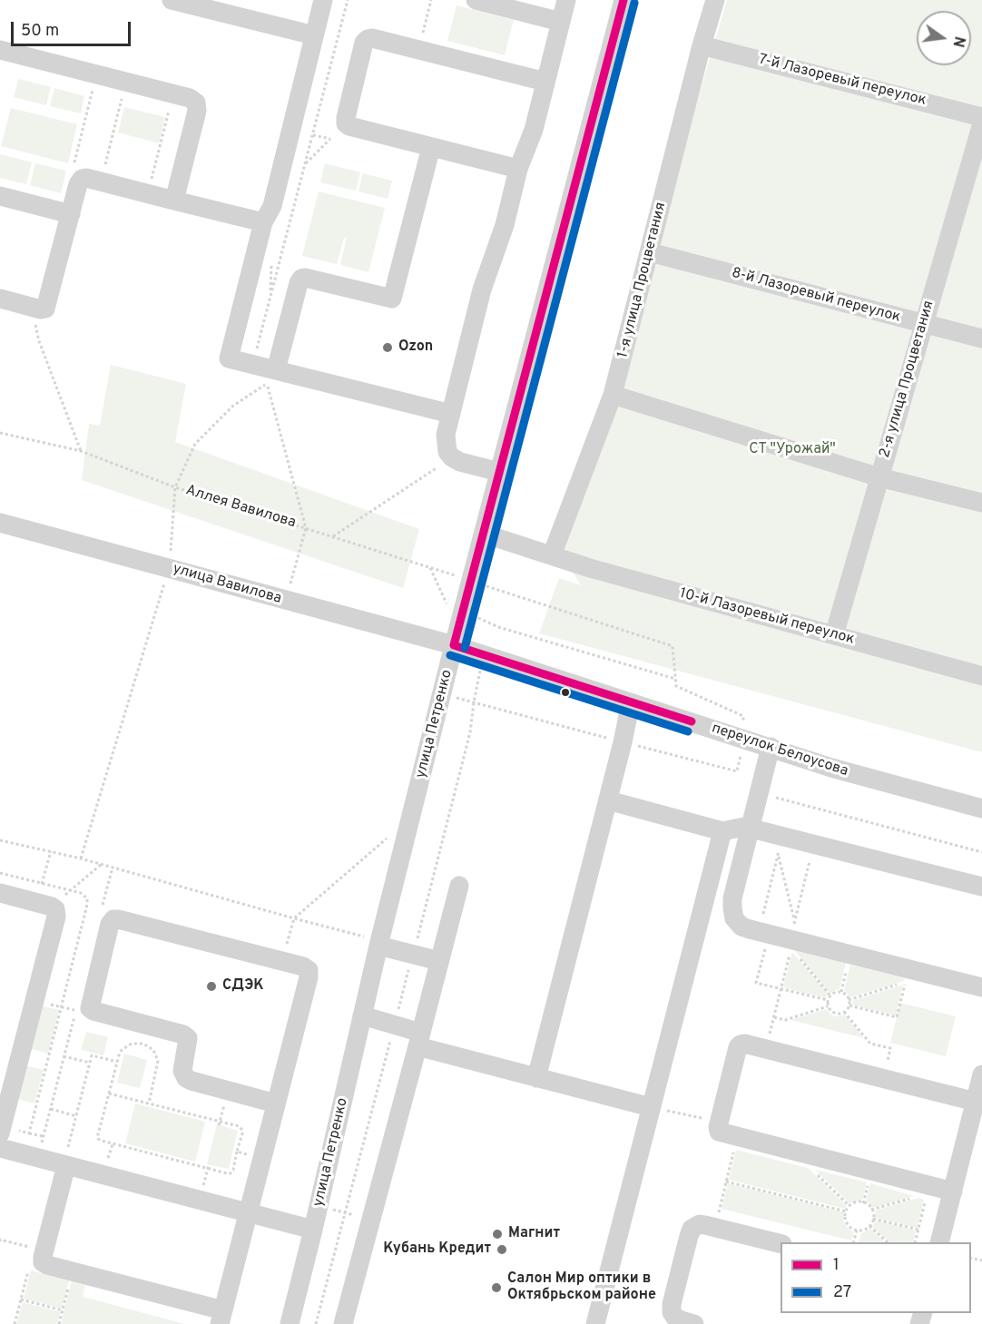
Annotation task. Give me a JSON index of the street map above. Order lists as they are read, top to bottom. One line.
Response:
{"streets":{"street":["7-й Лазоревый переулок","1-я улица Процветания","8-й Лазоревый переулок","2-я улица Процветания","улица Вавилова","10-й Лазоревый переулок","улица Петренко","переулок Белоусова"],"path":["Аллея Вавилова"]},"crossings":[["7-й Лазоревый переулок","1-я улица Процветания"],["1-я улица Процветания","8-й Лазоревый переулок"],["1-я улица Процветания","10-й Лазоревый переулок"],["8-й Лазоревый переулок","2-я улица Процветания"],["2-я улица Процветания","10-й Лазоревый переулок"],["Аллея Вавилова","улица Петренко"],["улица Вавилова","улица Петренко"],["улица Вавилова","переулок Белоусова"],["10-й Лазоревый переулок","улица Петренко"],["улица Петренко","переулок Белоусова"]],"parks":["СТ \"Урожай\""],"places":["Ozon","СДЭК","Магнит","Кубань Кредит","Салон Мир оптики в Октябрьском районе"],"lines":["transit line 1","transit line 27"],"legend":["1","27"],"scale_bar":"50 m","north":"right"}
